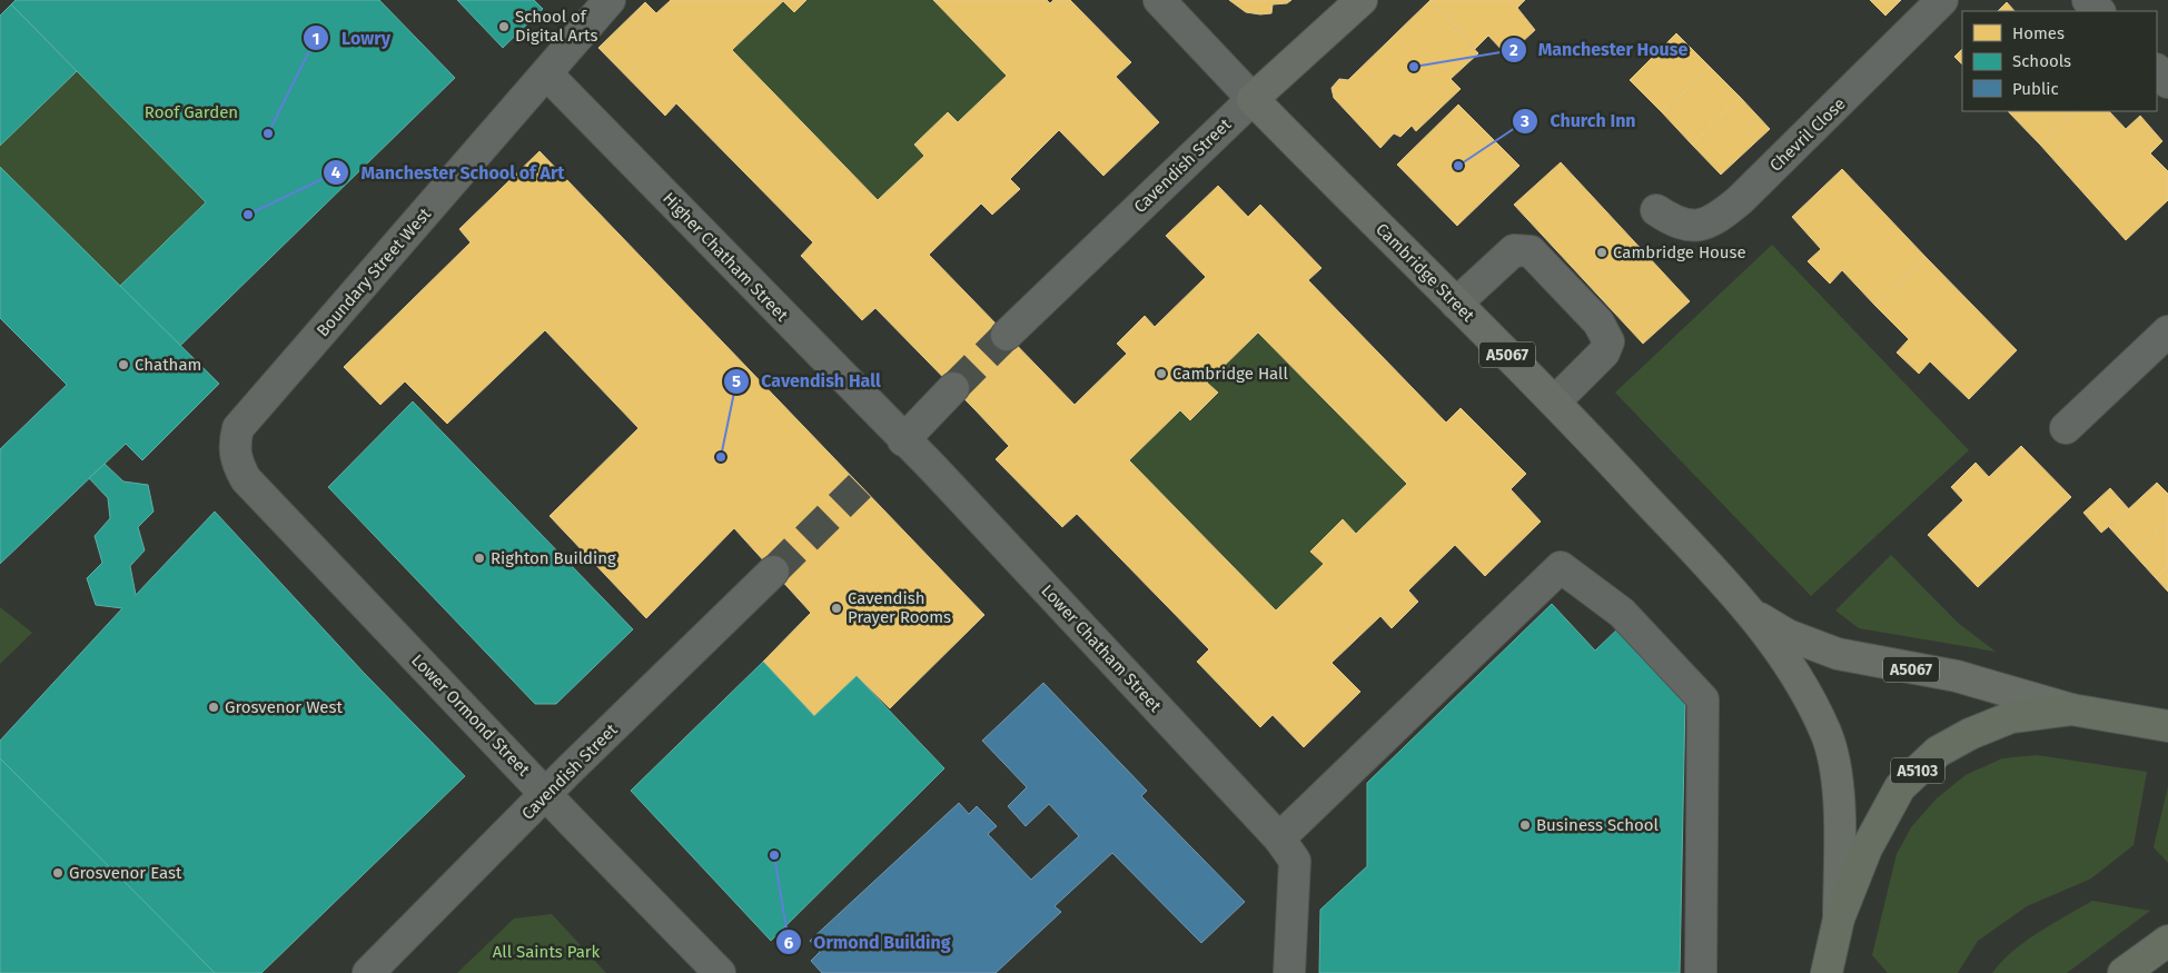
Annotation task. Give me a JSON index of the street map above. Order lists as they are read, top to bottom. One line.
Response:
{"streets":{"highway":["A5103"],"main road":["Cavendish Street","Cambridge Street","A5067"],"street":["Chevril Close","Higher Chatham Street","Boundary Street West","Lower Chatham Street","Lower Ormond Street"]},"crossings":[["Cavendish Street","Cambridge Street"],["Cavendish Street","Lower Ormond Street"],["Higher Chatham Street","Boundary Street West"],["Higher Chatham Street","Lower Chatham Street"],["Boundary Street West","Lower Ormond Street"],["Cambridge Street","A5103"]],"parks":["Roof Garden","All Saints Park"],"places":["School of Digital Arts","Manchester House","Lowry","Church Inn","Manchester School of Art","Cambridge House","Chatham","Cambridge Hall","Cavendish Hall","Righton Building","Cavendish Prayer Rooms","Grosvenor West","Business School","Ormond Building","Grosvenor East"],"legend":["Homes","Schools","Public"]}
